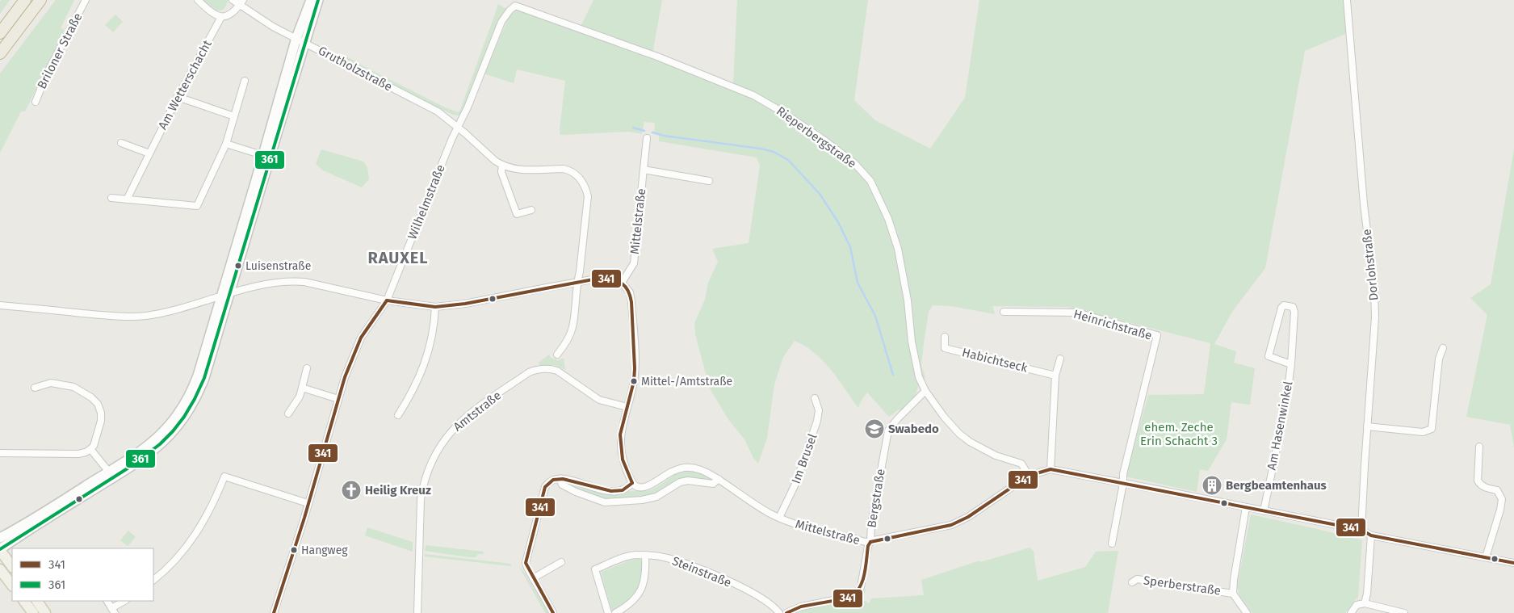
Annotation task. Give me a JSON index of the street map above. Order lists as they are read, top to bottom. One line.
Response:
{"streets":{"street":["Briloner Straße","Grutholzstraße","Am Wetterschacht","Rieperbergstraße","Wilhelmstraße","Mittelstraße","Dorlohstraße","Heinrichstraße","Habichtseck","Amtstraße","Am Hasenwinkel","Im Brusel","Bergstraße","Steinstraße","Sperberstraße"]},"crossings":[["Grutholzstraße","Wilhelmstraße"],["Rieperbergstraße","Wilhelmstraße"],["Rieperbergstraße","Mittelstraße"],["Rieperbergstraße","Bergstraße"],["Mittelstraße","Im Brusel"],["Mittelstraße","Bergstraße"]],"districts":["RAUXEL"],"parks":["ehem. Zeche Erin Schacht 3"],"places":{"other":["Luisenstraße","Mittel-/Amtstraße","Hangweg"],"school or university":["Swabedo"],"building":["Bergbeamtenhaus"],"church":["Heilig Kreuz"]},"lines":["transit line 361","transit line 341"],"legend":["341","361"]}
